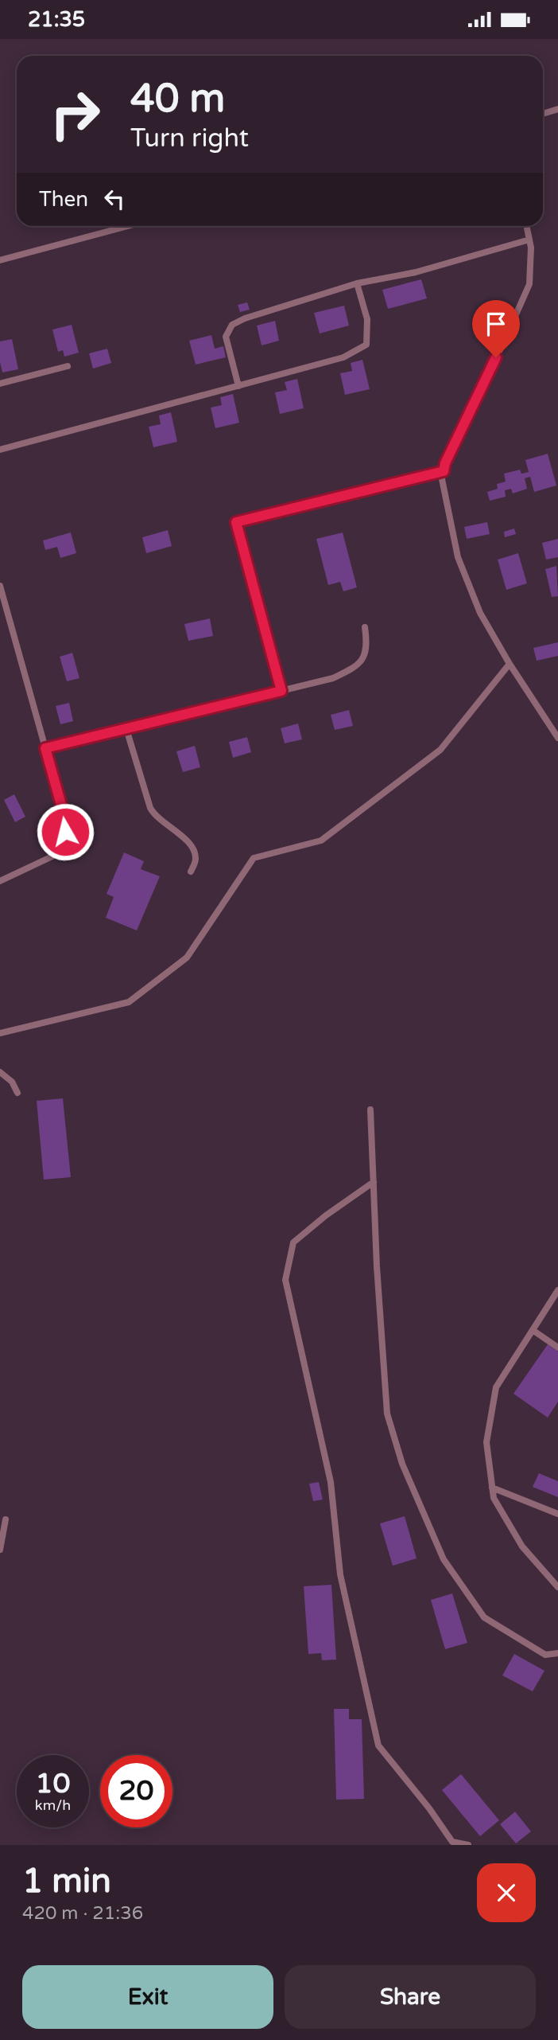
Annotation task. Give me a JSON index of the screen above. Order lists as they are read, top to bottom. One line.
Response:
{"page":{"status":"21:35","turn":["40 m","Turn right"],"then":"Then","speed":"10 km/h","limit":"20","heading":["1 min","420 m · 21:36"],"buttons":["Exit","Share"]}}
